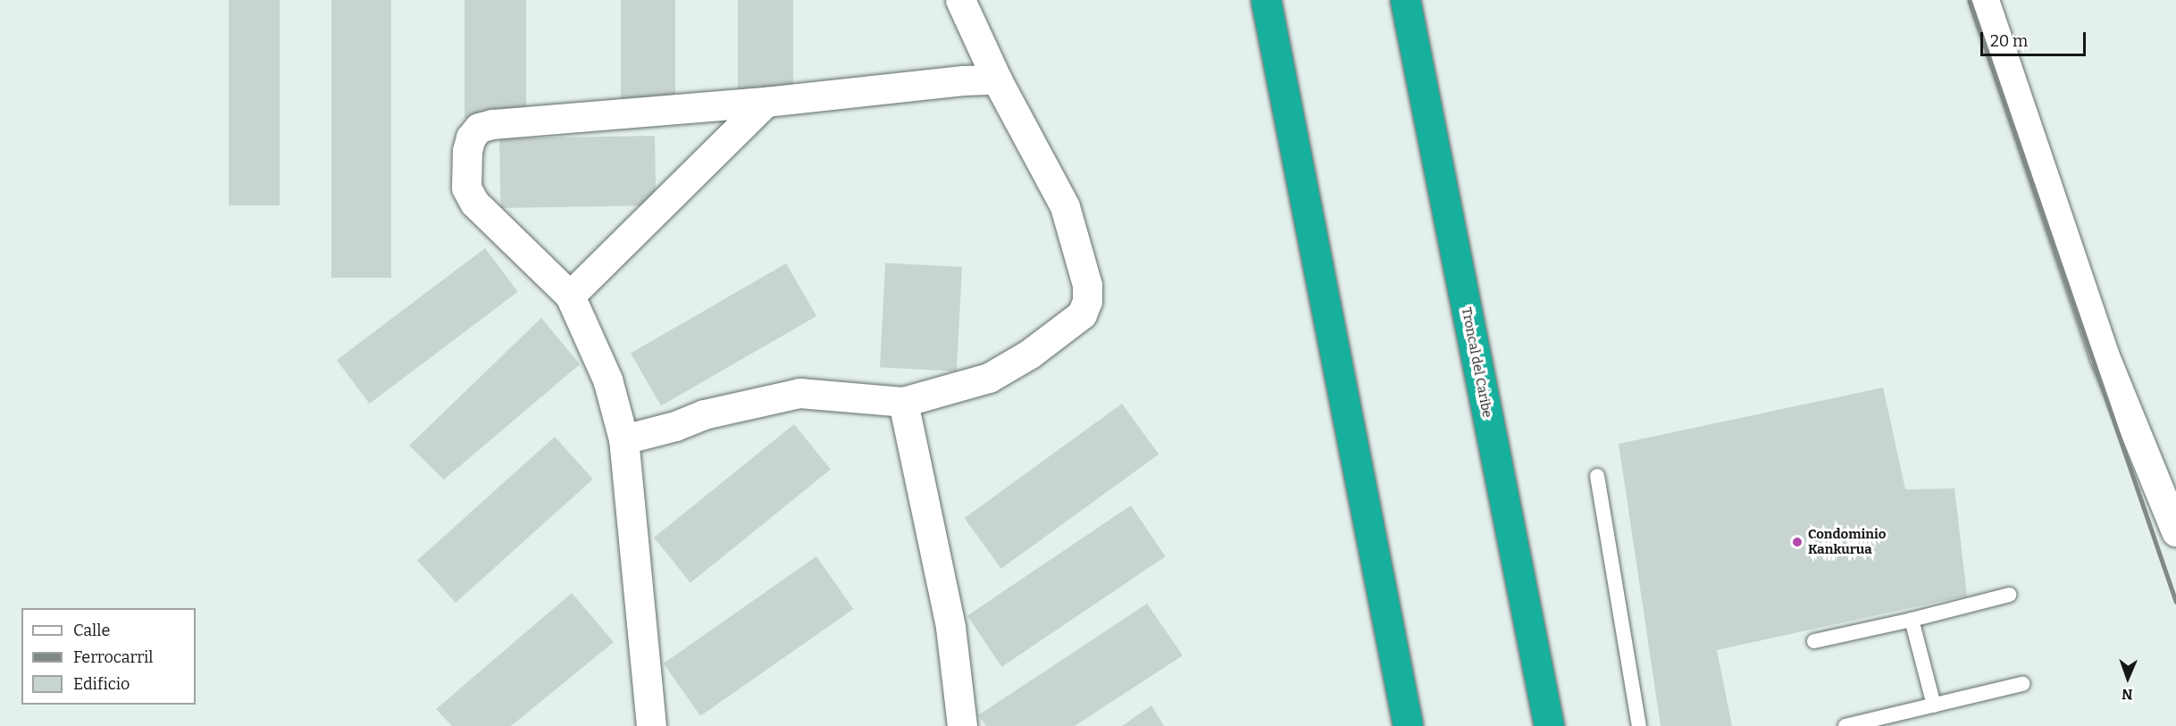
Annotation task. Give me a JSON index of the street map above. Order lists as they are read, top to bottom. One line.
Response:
{"streets":{"highway":["Troncal del Caribe"]},"places":["Condominio Kankurua"],"legend":["Calle","Ferrocarril","Edificio"],"scale_bar":"20 m","north":"bottom"}
